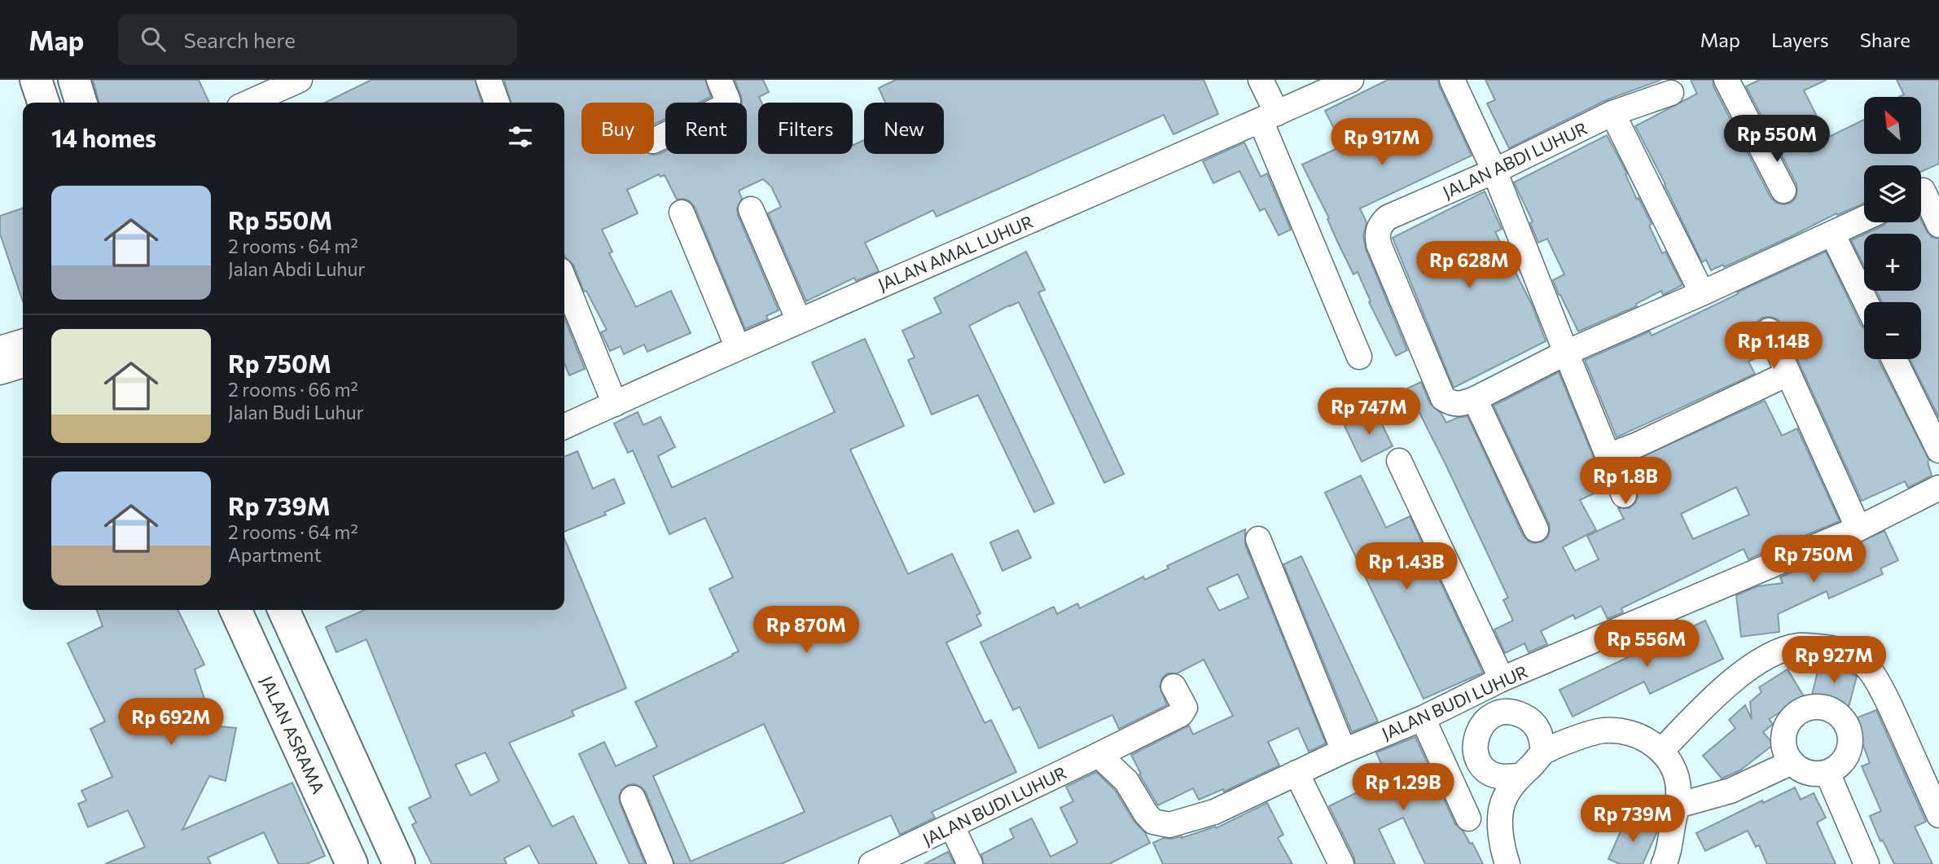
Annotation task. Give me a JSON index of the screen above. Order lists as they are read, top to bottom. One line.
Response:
{"streets":{"highway":["JALAN ASRAMA"],"street":["JALAN ABDI LUHUR","JALAN AMAL LUHUR","JALAN BUDI LUHUR"]},"north":"top left","page":{"header":"Map","search":"Search here","nav":["Map","Layers","Share"],"map_buttons":["+","−"],"chip":["Buy","Rent","Filters","New"],"heading":"14 homes","price":["Rp 550M","Rp 917M","Rp 628M","Rp 1.14B","Rp 747M","Rp 1.8B","Rp 750M","Rp 1.43B","Rp 870M","Rp 556M","Rp 927M","Rp 692M","Rp 1.29B","Rp 739M"],"list":[{"name":"Rp 550M","note":"2 rooms · 64 m² · Jalan Abdi Luhur"},{"name":"Rp 750M","note":"2 rooms · 66 m² · Jalan Budi Luhur"},{"name":"Rp 739M","note":"2 rooms · 64 m² · Apartment"}]}}
